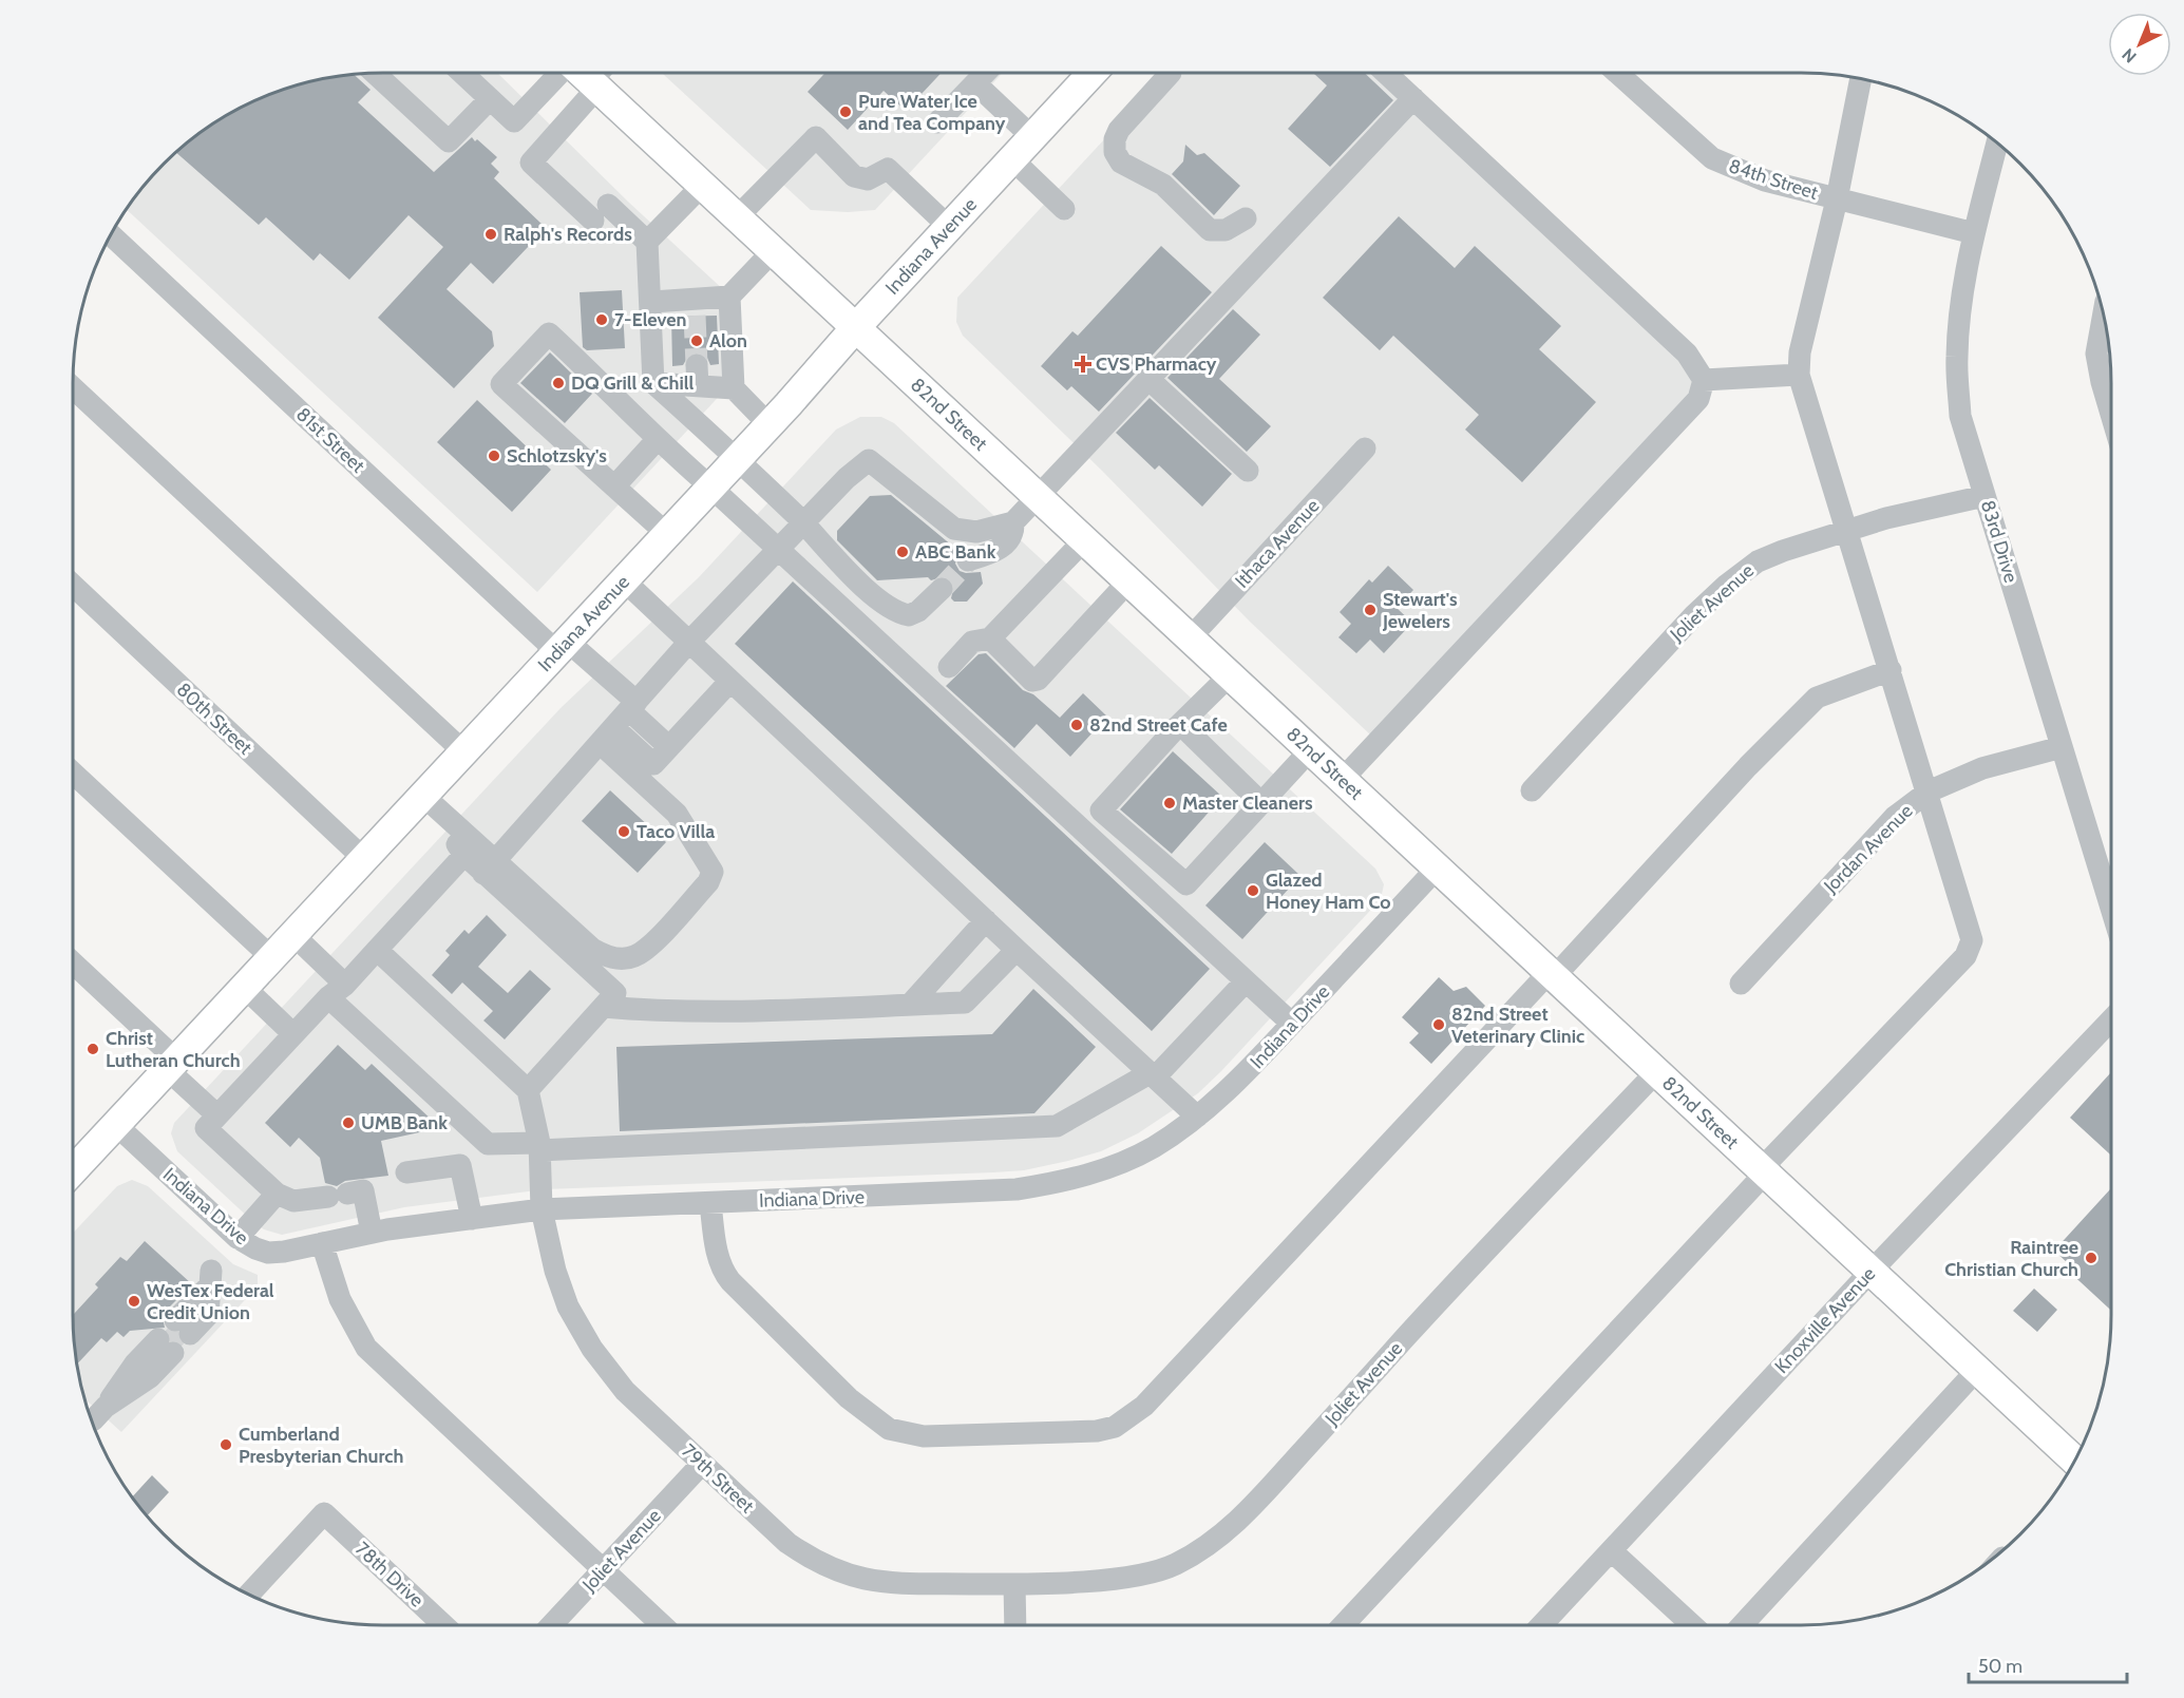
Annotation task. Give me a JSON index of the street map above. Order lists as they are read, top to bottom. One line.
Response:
{"streets":{"main road":["Indiana Avenue","82nd Street"],"street":["84th Street","81st Street","83rd Drive","Ithaca Avenue","Joliet Avenue","80th Street","Jordan Avenue","Indiana Drive","Knoxville Avenue","79th Street","78th Drive"]},"crossings":[["84th Street","83rd Drive"],["Indiana Avenue","82nd Street"],["Indiana Avenue","81st Street"],["Indiana Avenue","80th Street"],["Indiana Avenue","Indiana Drive"],["82nd Street","Ithaca Avenue"],["82nd Street","Joliet Avenue"],["82nd Street","Indiana Drive"],["82nd Street","Knoxville Avenue"],["83rd Drive","Joliet Avenue"],["83rd Drive","Jordan Avenue"],["Joliet Avenue","79th Street"],["Indiana Drive","79th Street"]],"places":{"other":["Pure Water Ice and Tea Company","Ralph's Records","7-Eleven","Alon","DQ Grill & Chill","Schlotzsky's","ABC Bank","Stewart's Jewelers","82nd Street Cafe","Master Cleaners","Taco Villa","Glazed Honey Ham Co","82nd Street Veterinary Clinic","Christ Lutheran Church","UMB Bank","Raintree Christian Church","WesTex Federal Credit Union","Cumberland Presbyterian Church"],"health":["CVS Pharmacy"]},"scale_bar":"50 m","north":"bottom left"}
